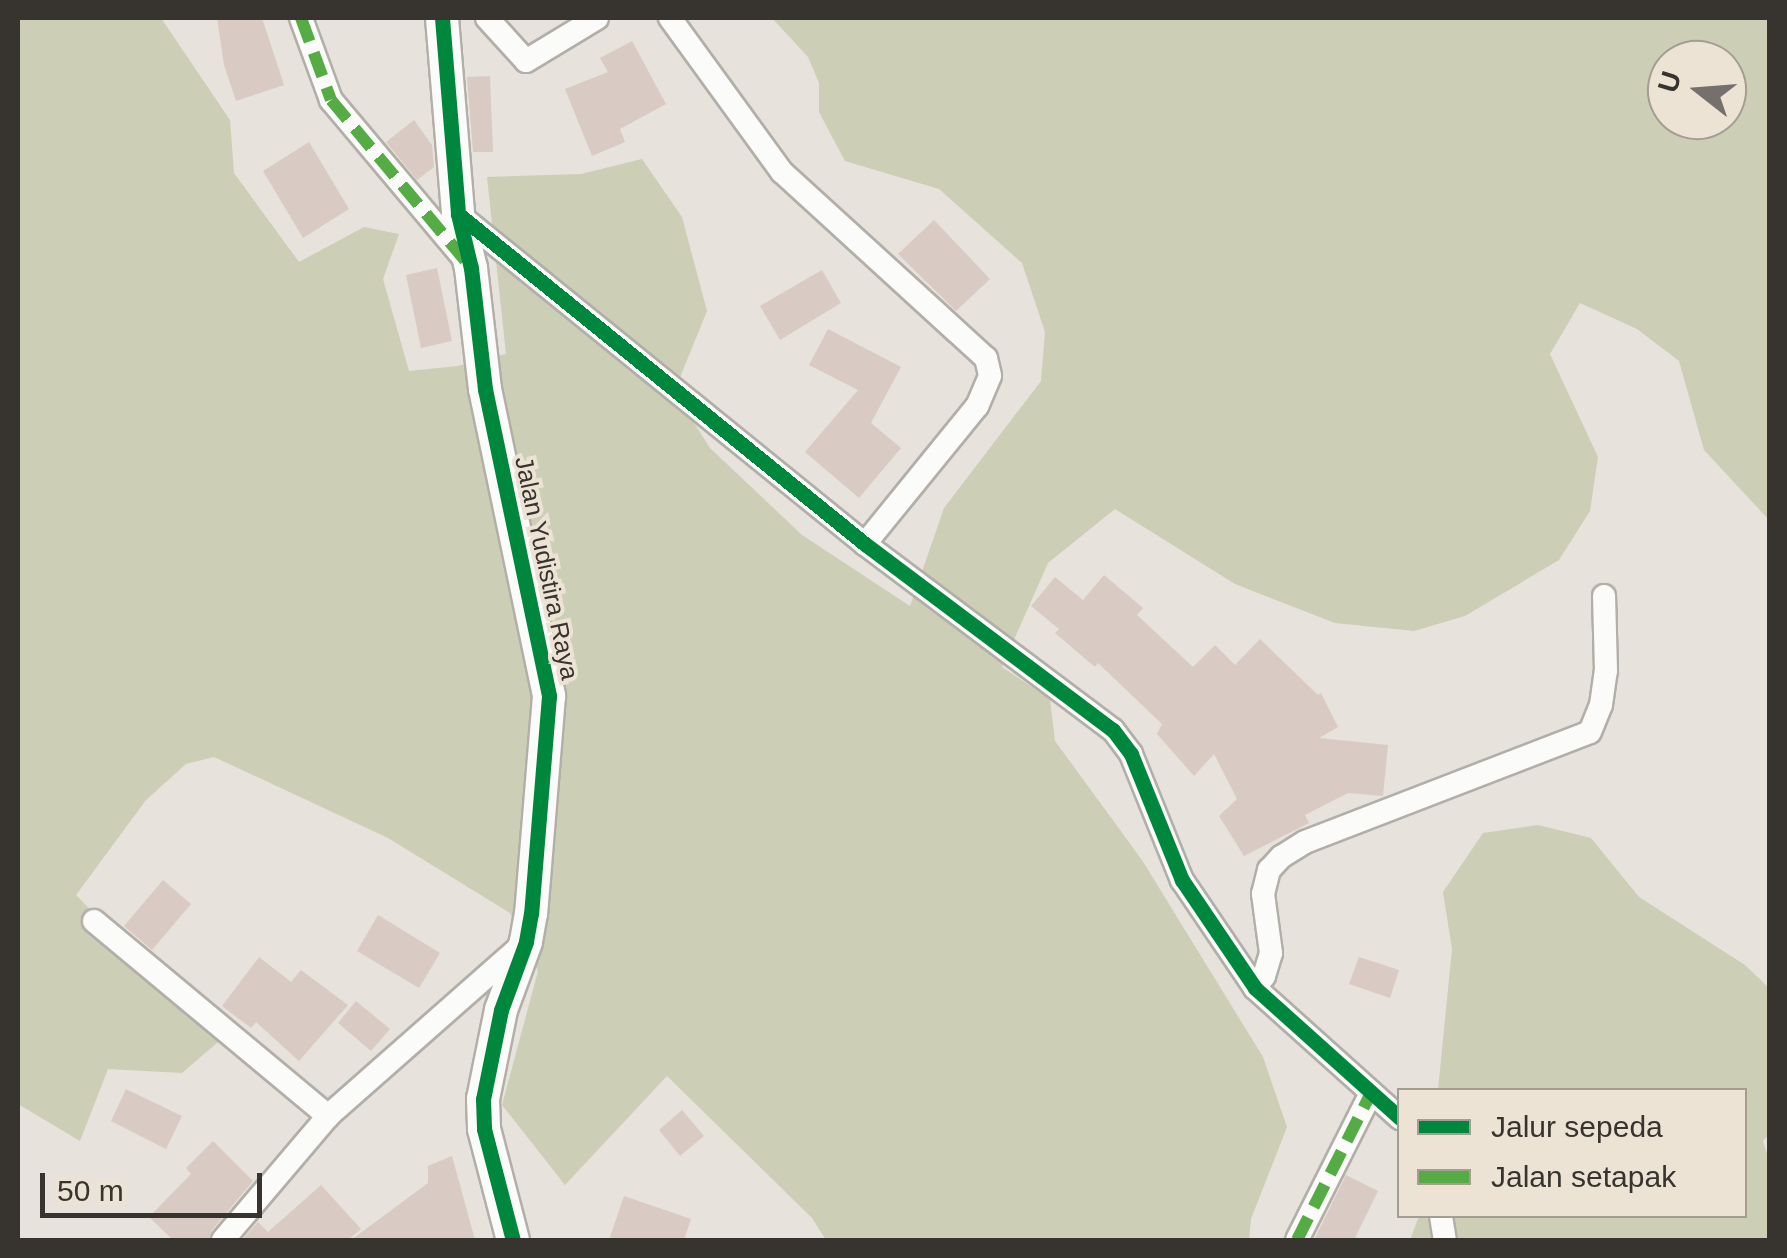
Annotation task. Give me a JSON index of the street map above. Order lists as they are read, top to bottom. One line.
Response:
{"streets":{"street":["Jalan Yudistira Raya"]},"legend":["Jalur sepeda","Jalan setapak"],"scale_bar":"50 m","north":"left"}
